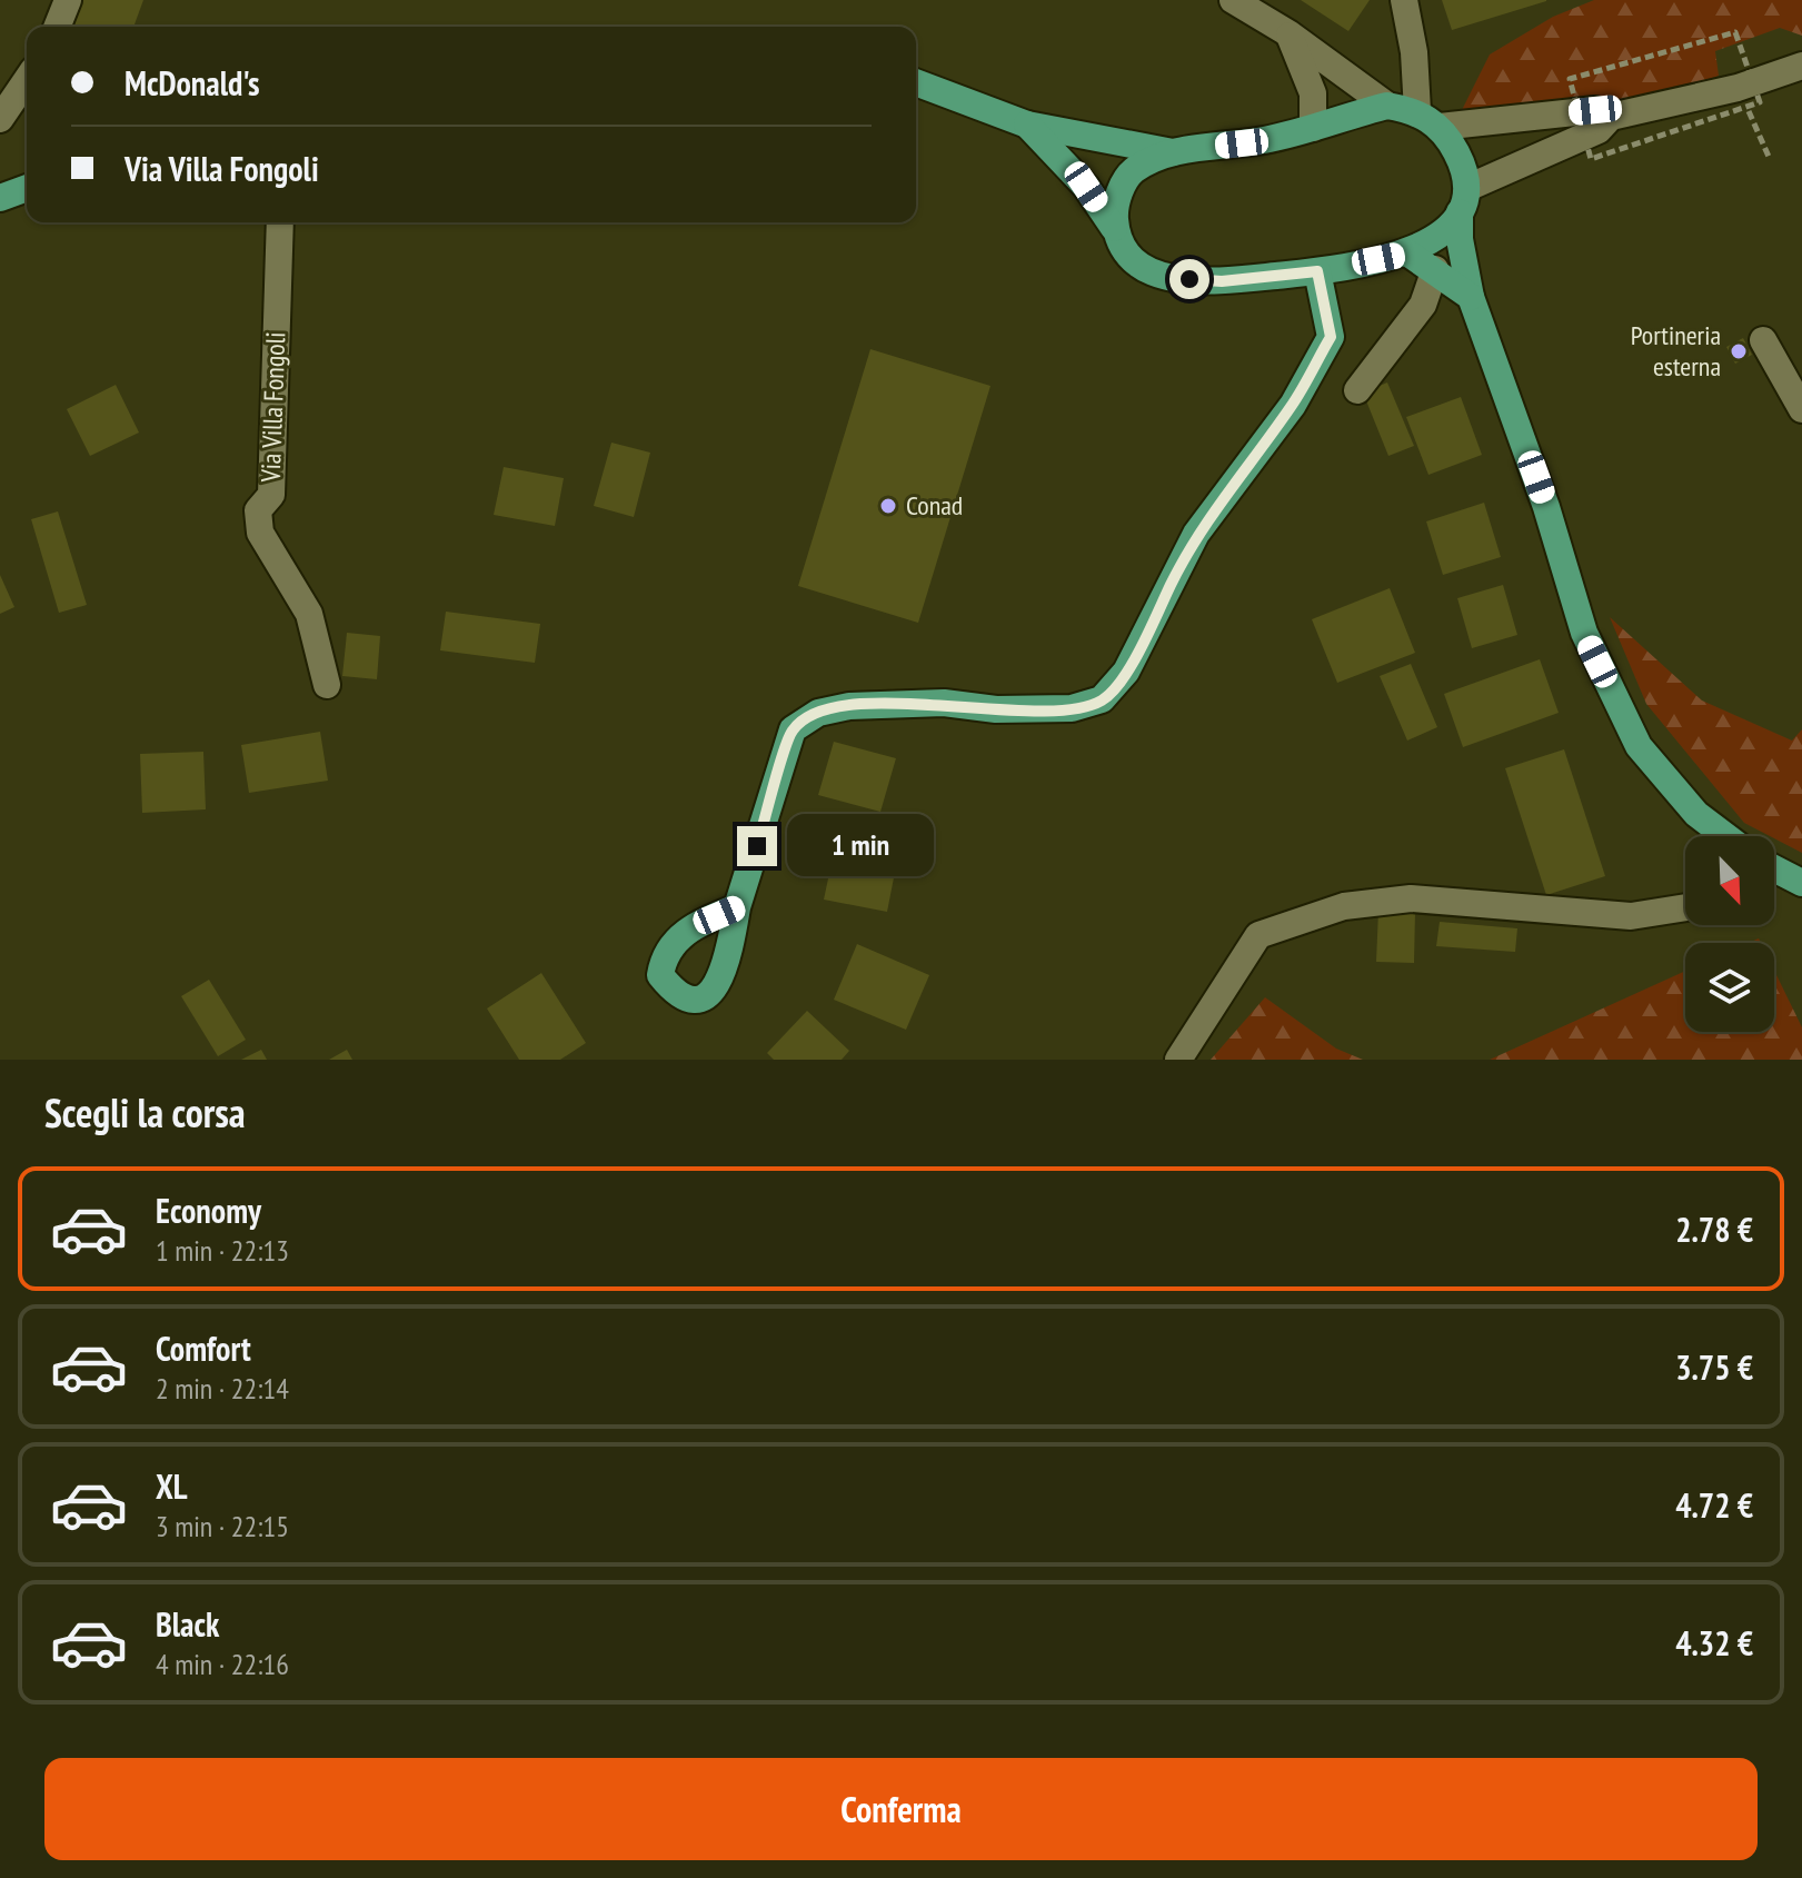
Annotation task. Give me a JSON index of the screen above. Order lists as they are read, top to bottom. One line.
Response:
{"streets":{"street":["Via Villa Fongoli"]},"places":["Portineria esterna","Conad"],"north":"bottom right","page":{"banner":["McDonald's","Via Villa Fongoli"],"bubble":"1 min","heading":"Scegli la corsa","list":[{"name":"Economy","note":"1 min · 22:13","value":"2.78 €"},{"name":"Comfort","note":"2 min · 22:14","value":"3.75 €"},{"name":"XL","note":"3 min · 22:15","value":"4.72 €"},{"name":"Black","note":"4 min · 22:16","value":"4.32 €"}],"buttons":"Conferma"}}
